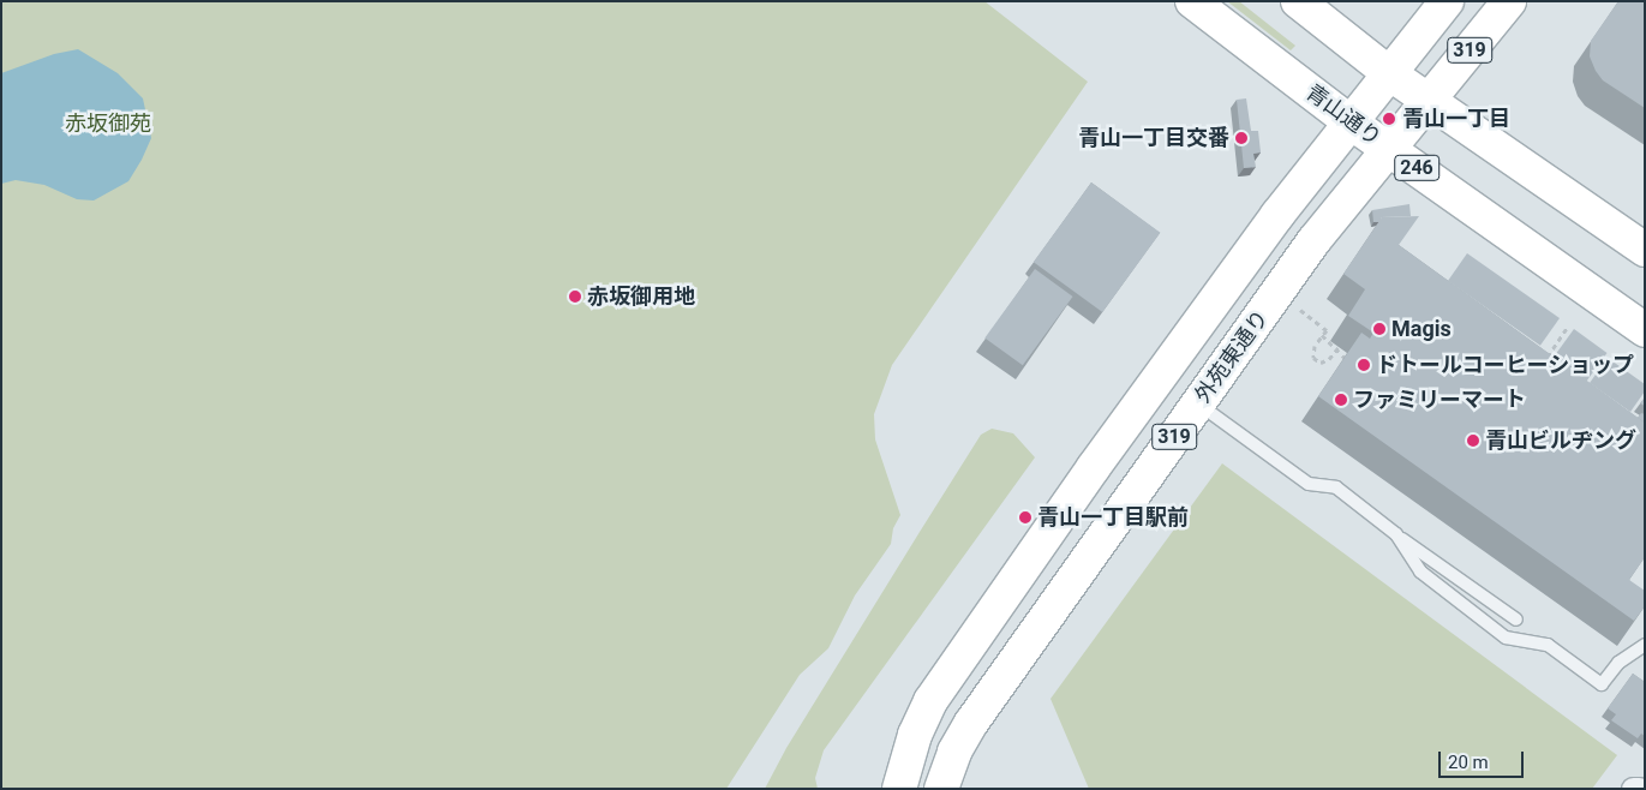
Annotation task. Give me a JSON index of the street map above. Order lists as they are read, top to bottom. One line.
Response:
{"streets":{"main road":["319","青山通り","246","外苑東通り"]},"crossings":[["319","青山通り"],["青山通り","外苑東通り"]],"parks":["赤坂御苑"],"places":["青山一丁目","青山一丁目交番","赤坂御用地","Magis","ドトールコーヒーショップ","ファミリーマート","青山ビルヂング","青山一丁目駅前"],"scale_bar":"20 m"}
